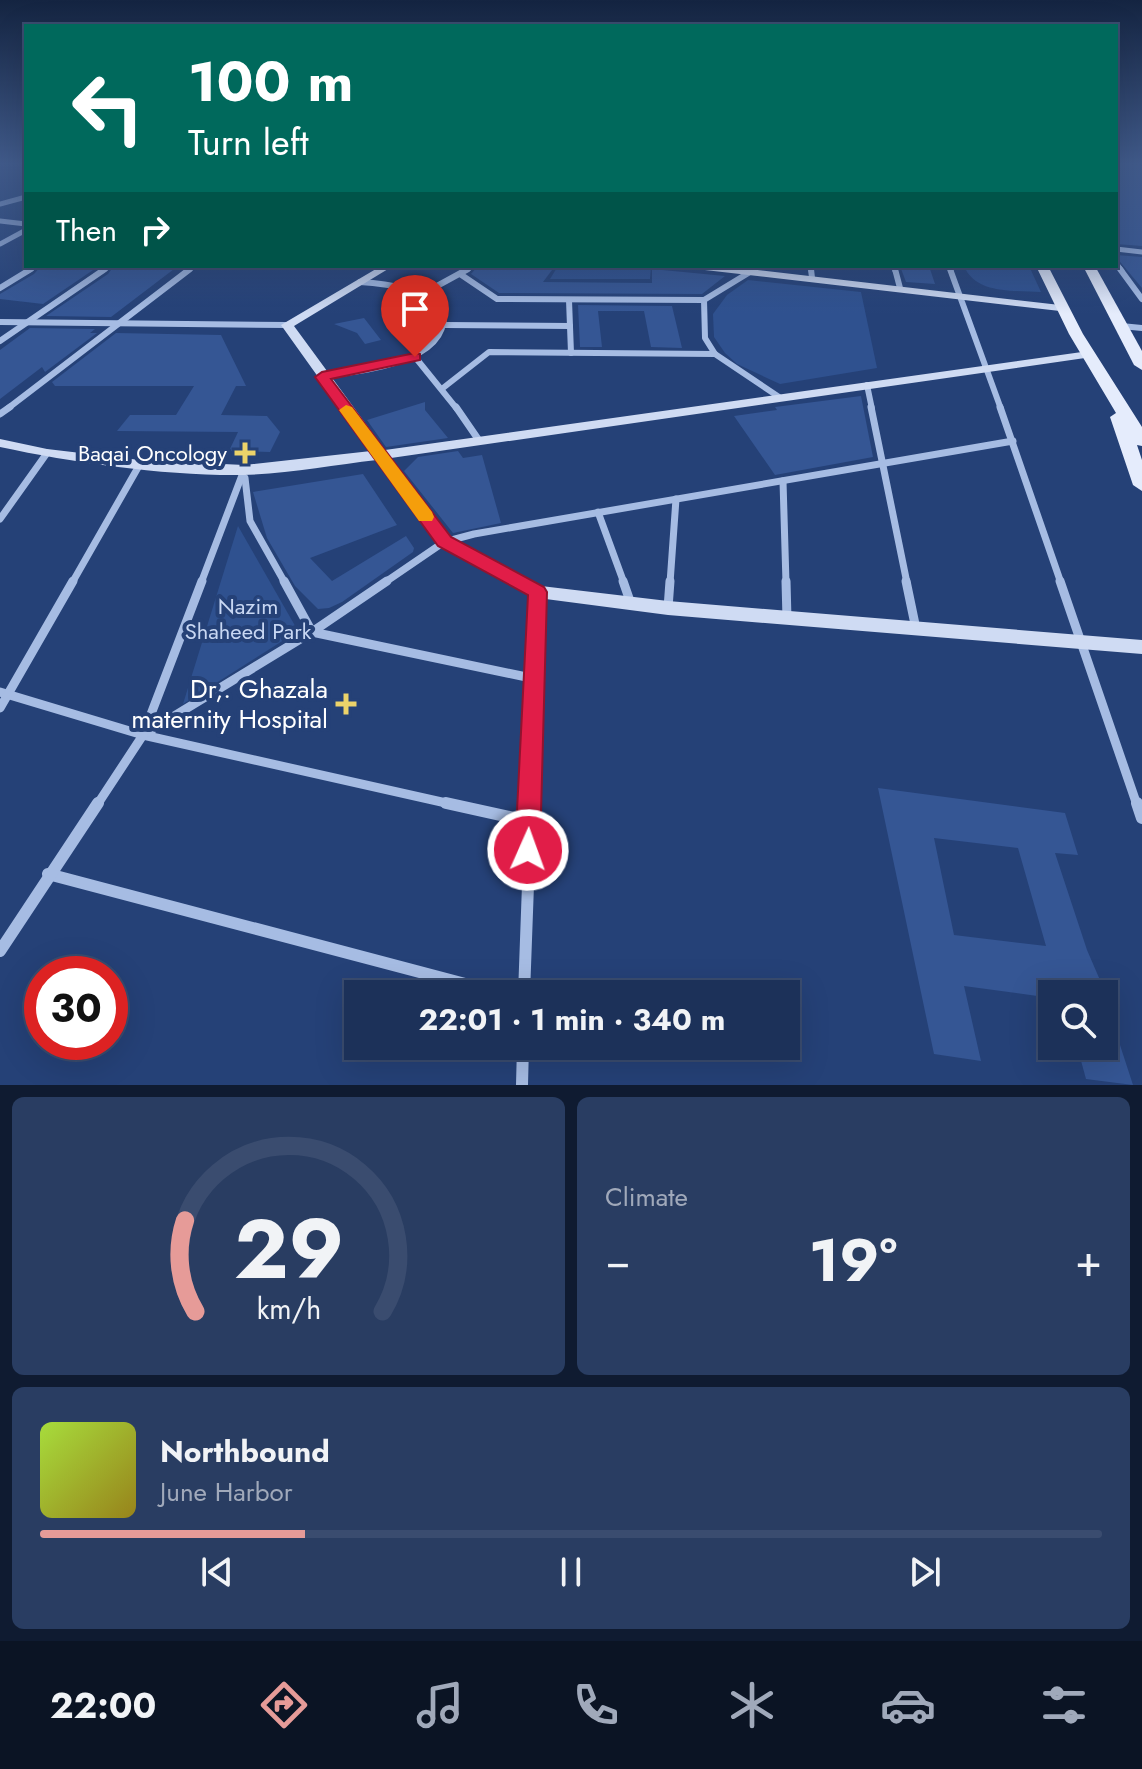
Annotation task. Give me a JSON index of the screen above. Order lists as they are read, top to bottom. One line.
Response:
{"parks":["Nazim Shaheed Park"],"places":{"health":["Baqai Oncology","Dr,. Ghazala maternity Hospital"]},"page":{"turn":["100 m","Turn left"],"then":"Then","limit":"30","trip":"22:01 · 1 min · 340 m","tile":"Climate","heat":["−","19°","+"],"song":["Northbound","June Harbor"],"tabs":"22:00","gauge":["29","km/h"]}}
